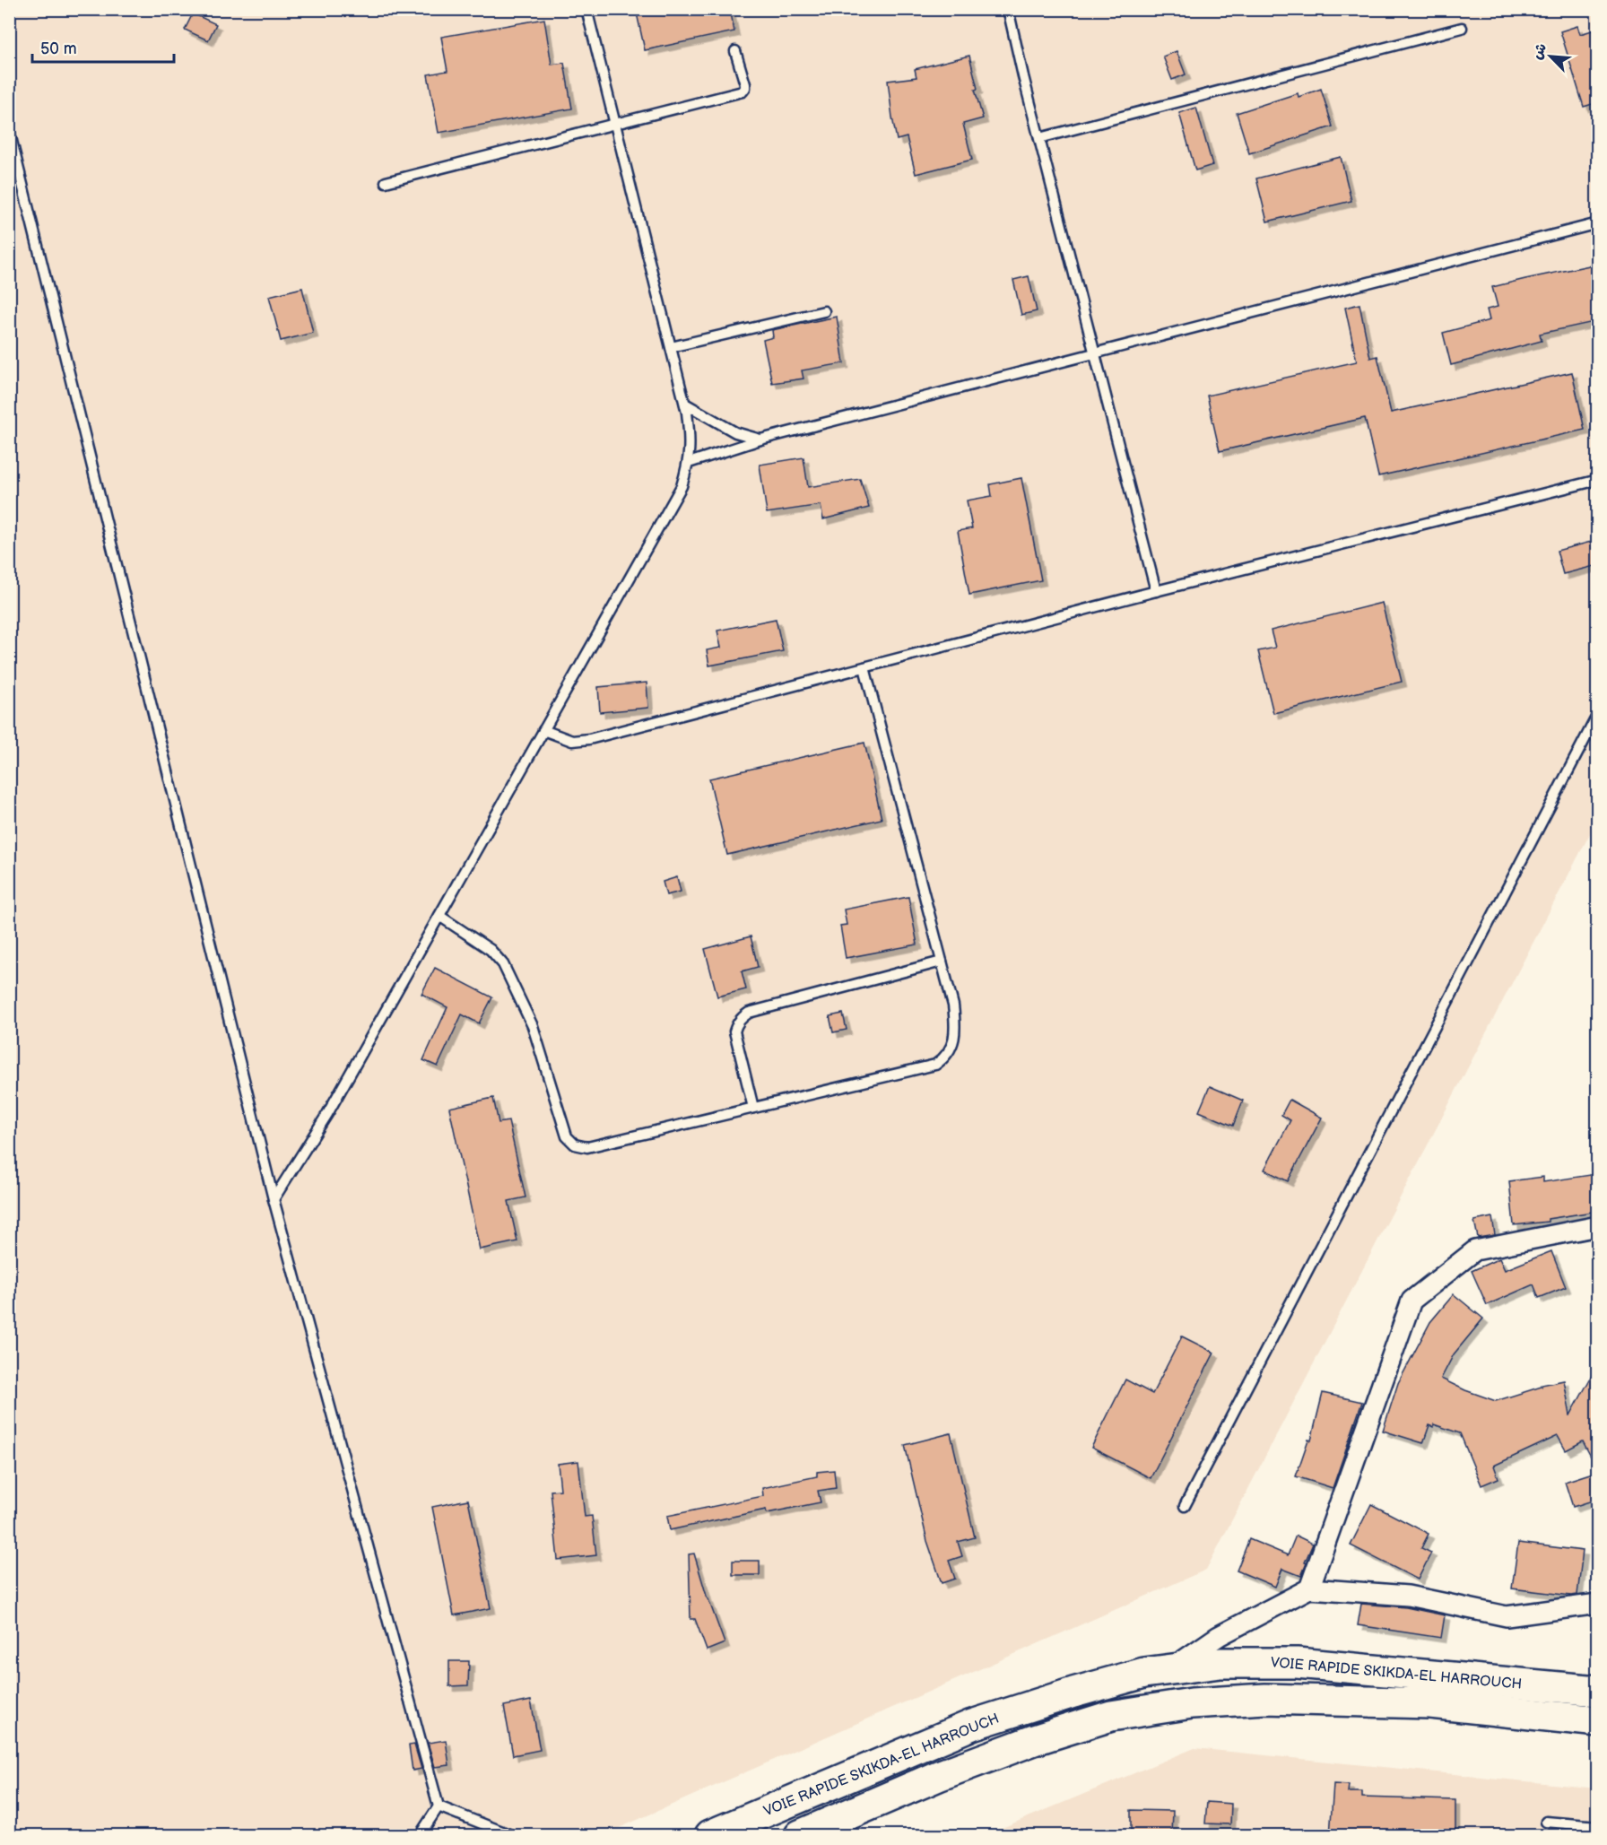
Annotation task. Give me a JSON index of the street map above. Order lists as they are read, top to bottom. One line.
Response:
{"streets":{"highway":["VOIE RAPIDE SKIKDA-EL HARROUCH"]},"scale_bar":"50 m","north":"top left"}
